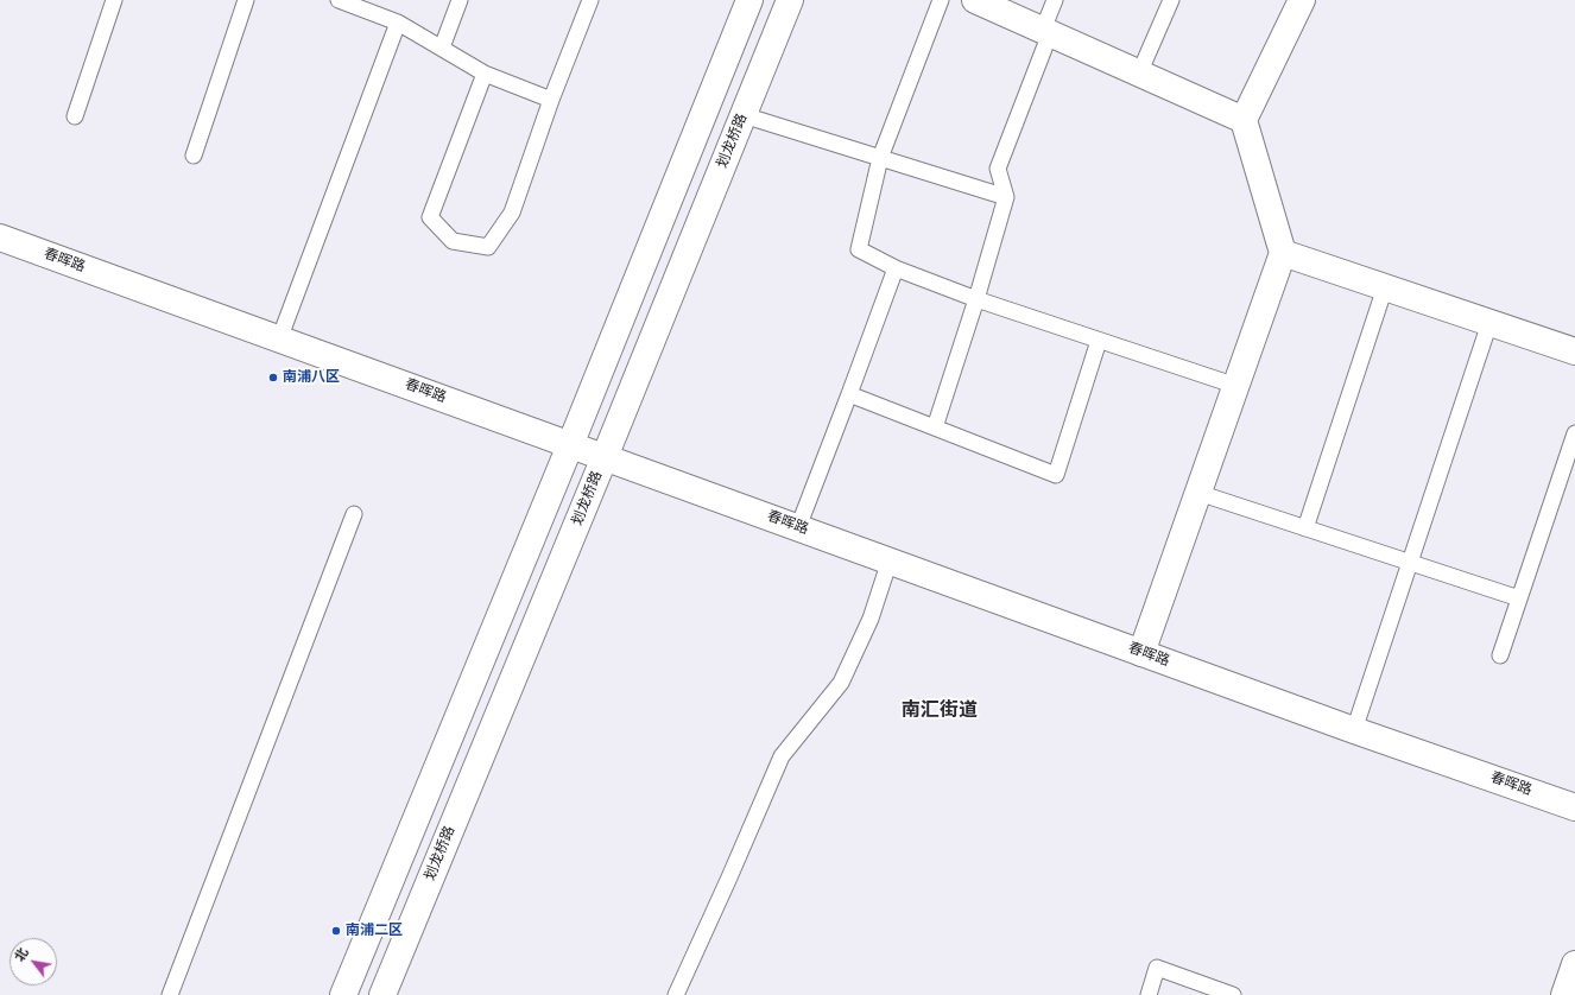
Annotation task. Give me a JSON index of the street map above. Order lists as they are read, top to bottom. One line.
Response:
{"streets":{"street":["划龙桥路","春晖路"]},"crossings":[["划龙桥路","春晖路"]],"districts":["南汇街道"],"places":["南浦八区","南浦二区"],"north":"top left"}
